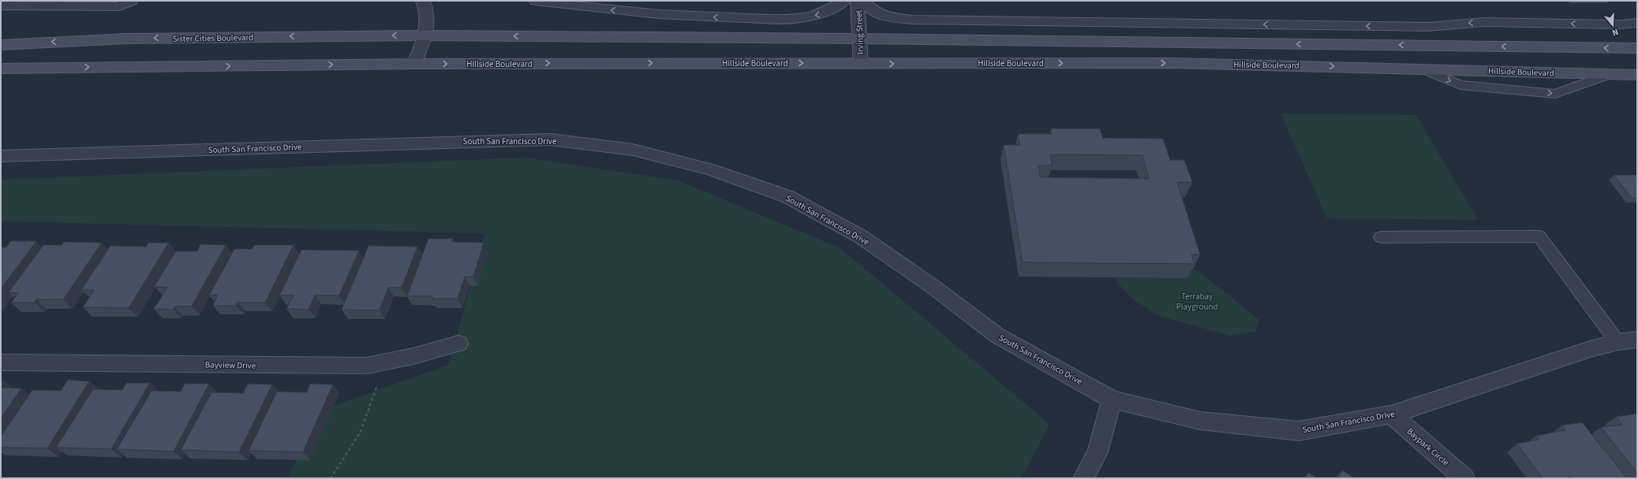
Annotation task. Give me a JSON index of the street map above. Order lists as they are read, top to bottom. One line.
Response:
{"streets":{"main road":["Sister Cities Boulevard","Hillside Boulevard"],"street":["Irving Street","South San Francisco Drive","Bayview Drive","Baypark Circle"]},"crossings":[["Irving Street","Hillside Boulevard"],["South San Francisco Drive","Baypark Circle"]],"parks":["Terrabay Playground"],"north":"bottom"}
